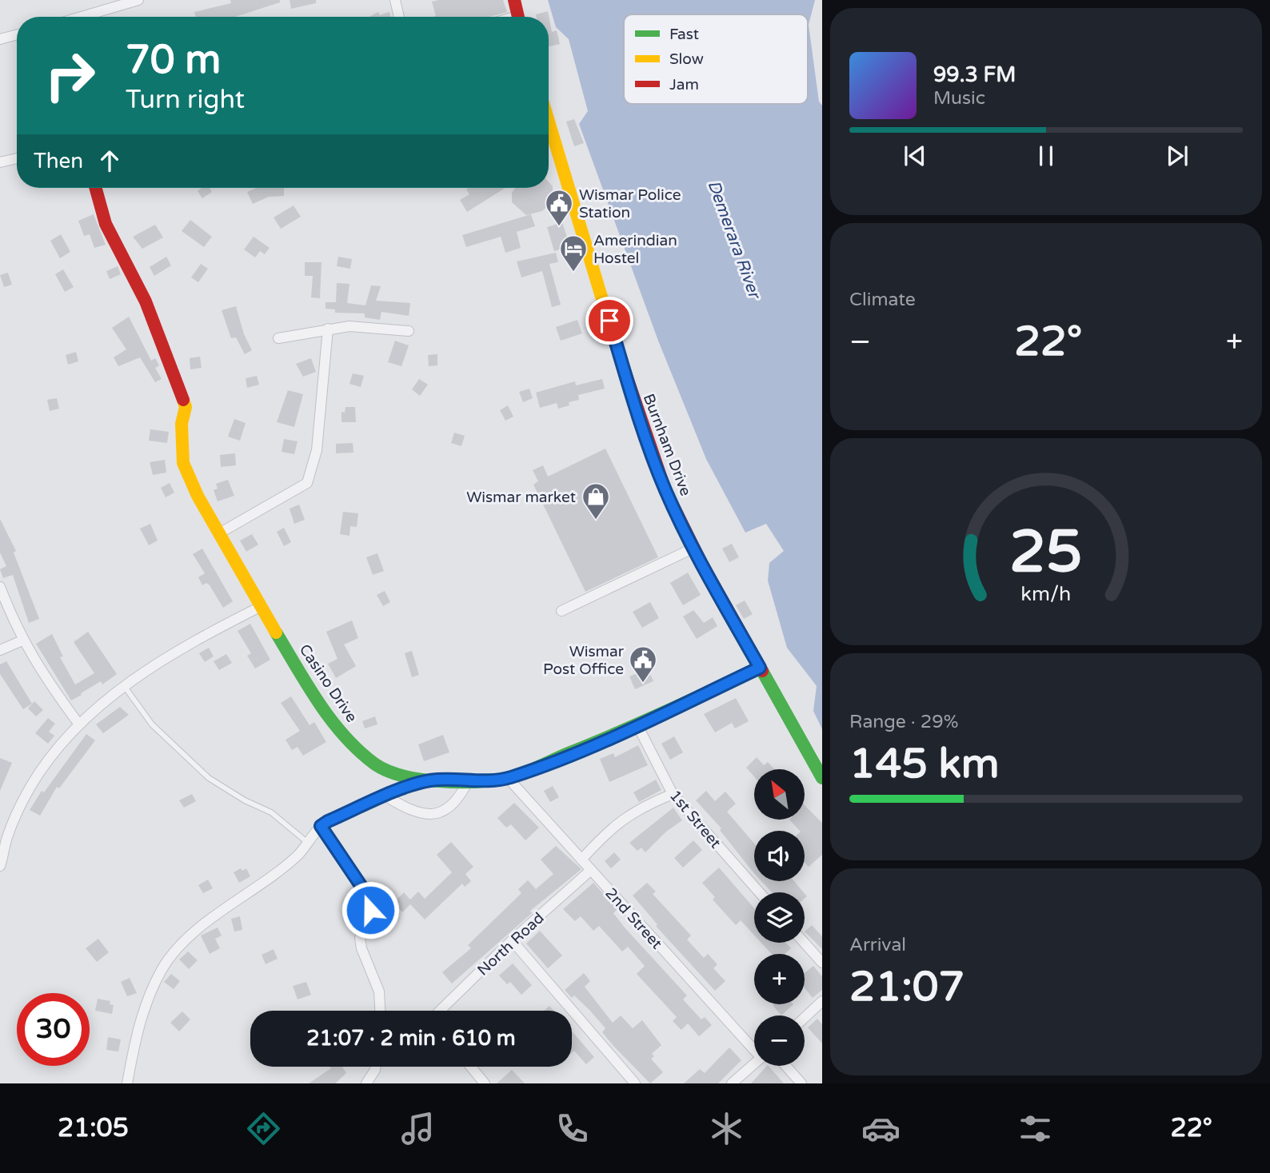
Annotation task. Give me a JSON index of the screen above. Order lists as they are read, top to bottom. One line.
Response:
{"streets":{"street":["Burnham Drive","Casino Drive","1st Street","2nd Street","North Road"]},"crossings":[["Burnham Drive","Casino Drive"],["Casino Drive","1st Street"],["Casino Drive","2nd Street"],["2nd Street","North Road"]],"water":["Demerara River"],"places":{"public building":["Wismar Police Station","Wismar Post Office"],"hotel":["Amerindian Hostel"],"shop":["Wismar market"]},"legend":["Fast","Slow","Jam"],"north":"top left","page":{"turn":["70 m","Turn right"],"song":["99.3 FM","Music"],"then":"Then","tile":["Climate",["Range · 29%","145 km"],["Arrival","21:07"]],"heat":["−","22°","+"],"map_buttons":["+","−"],"limit":"30","trip":"21:07 · 2 min · 610 m","tabs":["21:05","22°"],"gauge":["25","km/h"]}}
